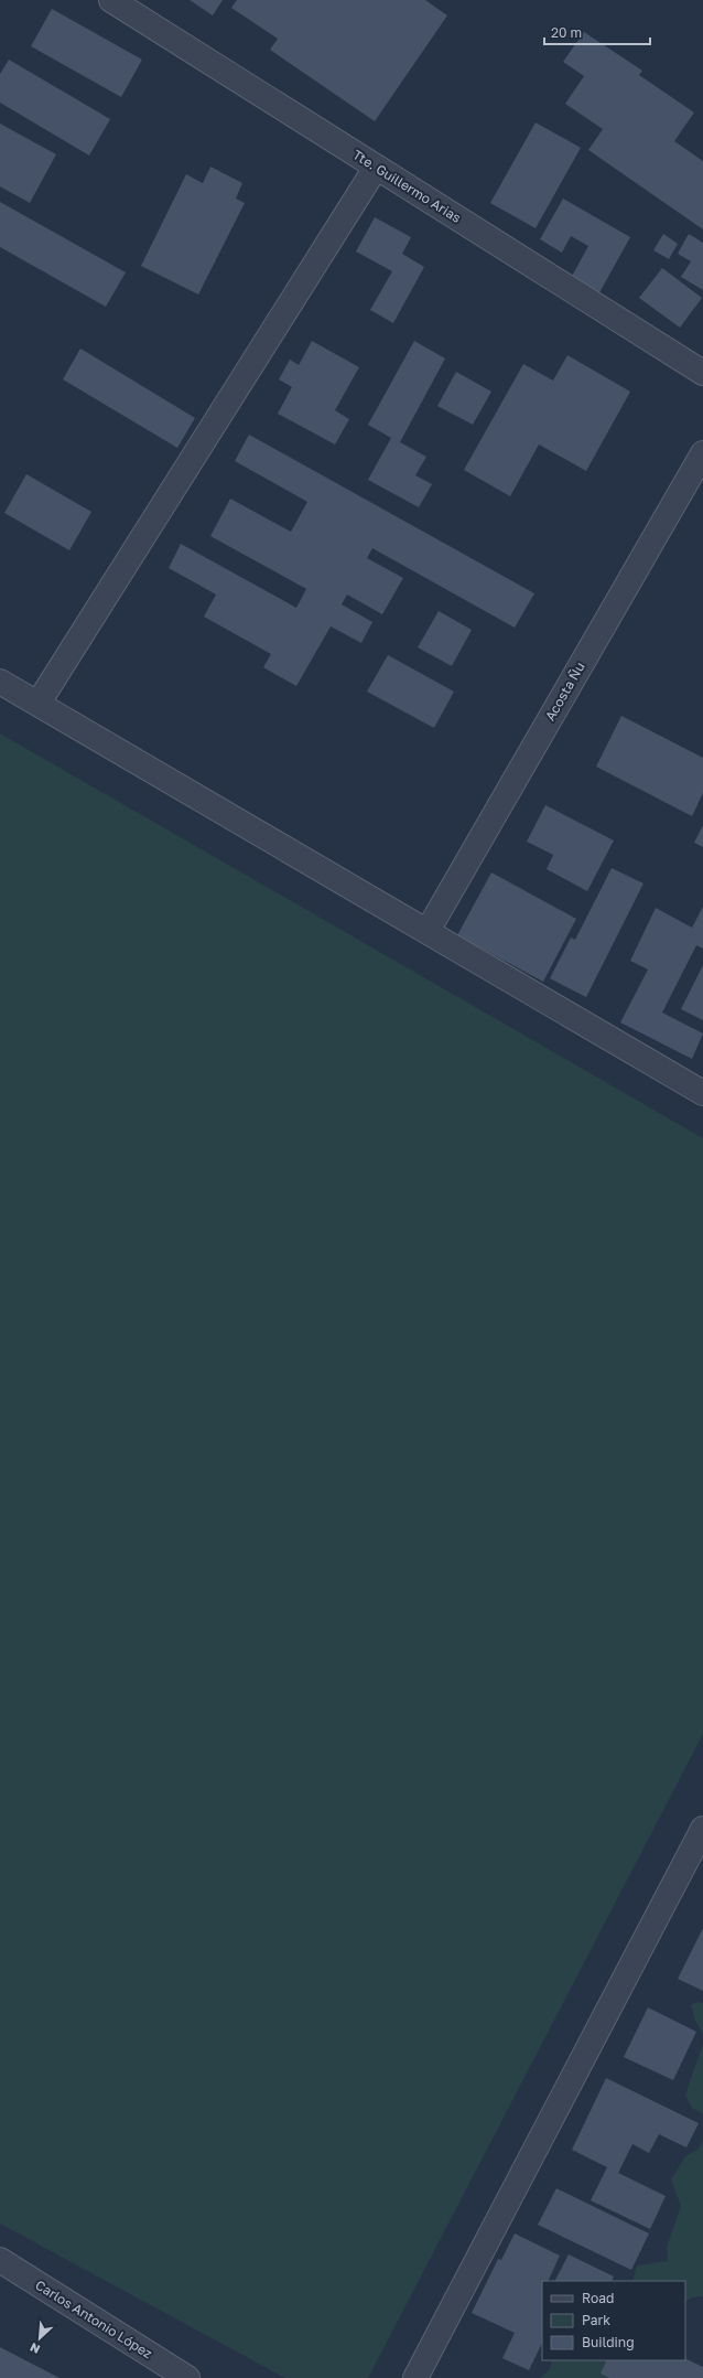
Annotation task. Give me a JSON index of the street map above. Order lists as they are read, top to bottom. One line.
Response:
{"streets":{"street":["Tte. Guillermo Arias","Acosta Ñu","Carlos Antonio López"]},"legend":["Road","Park","Building"],"scale_bar":"20 m","north":"bottom left"}
